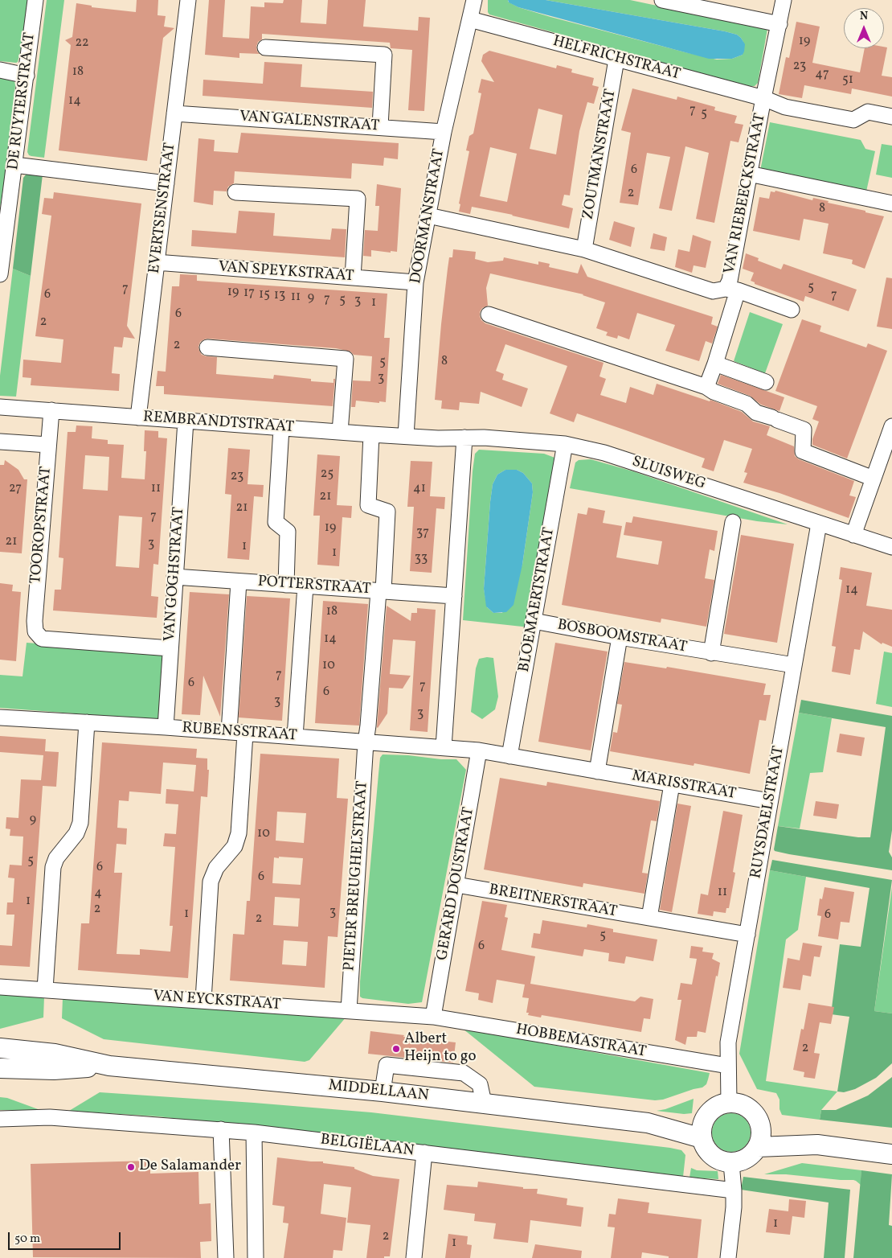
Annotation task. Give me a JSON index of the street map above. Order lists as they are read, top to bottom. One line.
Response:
{"streets":{"main road":["MIDDELLAAN"],"street":["HELFRICHSTRAAT","DE RUYTERSTRAAT","VAN GALENSTRAAT","ZOUTMANSTRAAT","VAN RIEBEECKSTRAAT","EVERTSENSTRAAT","DOORMANSTRAAT","VAN SPEYKSTRAAT","REMBRANDTSTRAAT","SLUISWEG","TOOROPSTRAAT","VAN GOGHSTRAAT","POTTERSTRAAT","BLOEMAERTSTRAAT","BOSBOOMSTRAAT","RUBENSSTRAAT","MARISSTRAAT","RUYSDAELSTRAAT","PIETER BREUGHELSTRAAT","GERARD DOUSTRAAT","BREITNERSTRAAT","VAN EYCKSTRAAT","HOBBEMASTRAAT","BELGIËLAAN"]},"crossings":[["HELFRICHSTRAAT","ZOUTMANSTRAAT"],["HELFRICHSTRAAT","VAN RIEBEECKSTRAAT"],["HELFRICHSTRAAT","DOORMANSTRAAT"],["VAN GALENSTRAAT","EVERTSENSTRAAT"],["VAN GALENSTRAAT","DOORMANSTRAAT"],["ZOUTMANSTRAAT","VAN RIEBEECKSTRAAT"],["VAN RIEBEECKSTRAAT","DOORMANSTRAAT"],["EVERTSENSTRAAT","VAN SPEYKSTRAAT"],["EVERTSENSTRAAT","REMBRANDTSTRAAT"],["DOORMANSTRAAT","VAN SPEYKSTRAAT"],["DOORMANSTRAAT","REMBRANDTSTRAAT"],["REMBRANDTSTRAAT","SLUISWEG"],["REMBRANDTSTRAAT","TOOROPSTRAAT"],["REMBRANDTSTRAAT","VAN GOGHSTRAAT"],["REMBRANDTSTRAAT","PIETER BREUGHELSTRAAT"],["SLUISWEG","BLOEMAERTSTRAAT"],["SLUISWEG","RUYSDAELSTRAAT"],["TOOROPSTRAAT","VAN GOGHSTRAAT"],["VAN GOGHSTRAAT","POTTERSTRAAT"],["VAN GOGHSTRAAT","RUBENSSTRAAT"],["POTTERSTRAAT","PIETER BREUGHELSTRAAT"],["BLOEMAERTSTRAAT","BOSBOOMSTRAAT"],["BLOEMAERTSTRAAT","MARISSTRAAT"],["BOSBOOMSTRAAT","RUYSDAELSTRAAT"],["RUBENSSTRAAT","MARISSTRAAT"],["RUBENSSTRAAT","PIETER BREUGHELSTRAAT"],["RUBENSSTRAAT","GERARD DOUSTRAAT"],["MARISSTRAAT","RUYSDAELSTRAAT"],["MARISSTRAAT","GERARD DOUSTRAAT"],["RUYSDAELSTRAAT","BREITNERSTRAAT"],["RUYSDAELSTRAAT","HOBBEMASTRAAT"],["RUYSDAELSTRAAT","MIDDELLAAN"],["PIETER BREUGHELSTRAAT","VAN EYCKSTRAAT"],["GERARD DOUSTRAAT","BREITNERSTRAAT"],["GERARD DOUSTRAAT","VAN EYCKSTRAAT"],["GERARD DOUSTRAAT","HOBBEMASTRAAT"],["VAN EYCKSTRAAT","HOBBEMASTRAAT"]],"places":["Albert Heijn to go","De Salamander"],"house_numbers":["19","22","23","18","47","51","14","7","5","6","2","8","5","7","19","17","6","15","13","7","11","9","7","5","3","1","6","2","2","8","5","3","25","23","27","11","41","21","21","7","19","37","21","3","1","1","33","14","18","14","10","7","6","7","6","3","3","9","10","5","6","6","11","4","1","2","3","1","6","2","5","6","2","1","2","1"],"scale_bar":"50 m","north":"top"}
